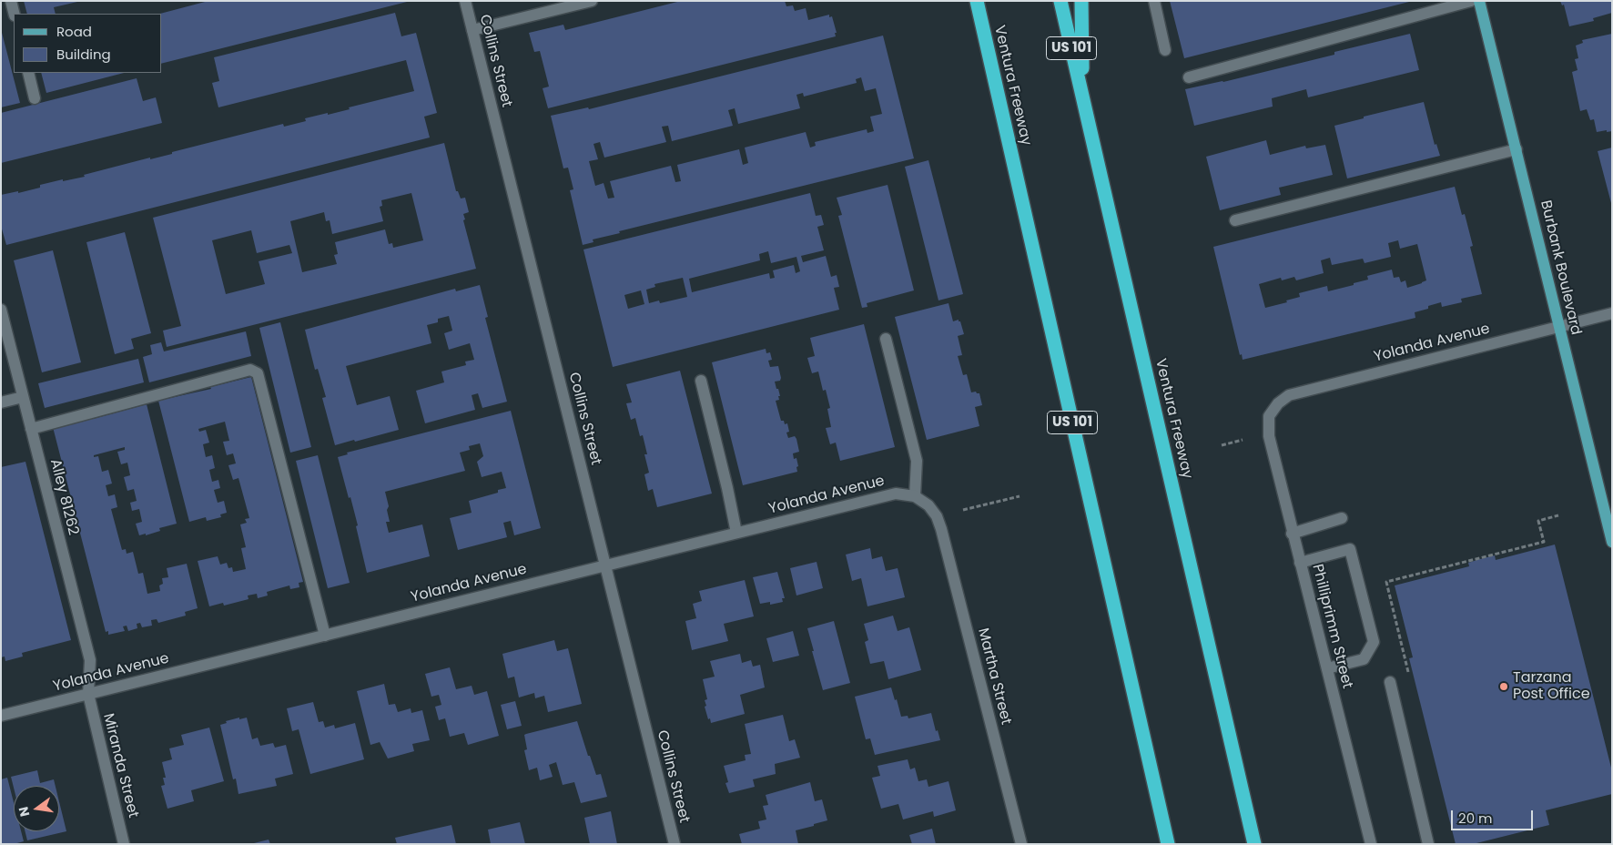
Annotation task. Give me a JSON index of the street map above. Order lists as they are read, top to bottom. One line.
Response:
{"streets":{"highway":["US 101","Ventura Freeway"],"main road":["Burbank Boulevard"],"street":["Collins Street","Yolanda Avenue","Alley 81262","Philliprimm Street","Martha Street","Miranda Street"]},"crossings":[["Collins Street","Yolanda Avenue"],["Burbank Boulevard","Yolanda Avenue"],["Yolanda Avenue","Alley 81262"],["Yolanda Avenue","Philliprimm Street"],["Yolanda Avenue","Martha Street"],["Yolanda Avenue","Miranda Street"],["Alley 81262","Miranda Street"]],"places":["Tarzana Post Office"],"legend":["Road","Building"],"scale_bar":"20 m","north":"left"}
